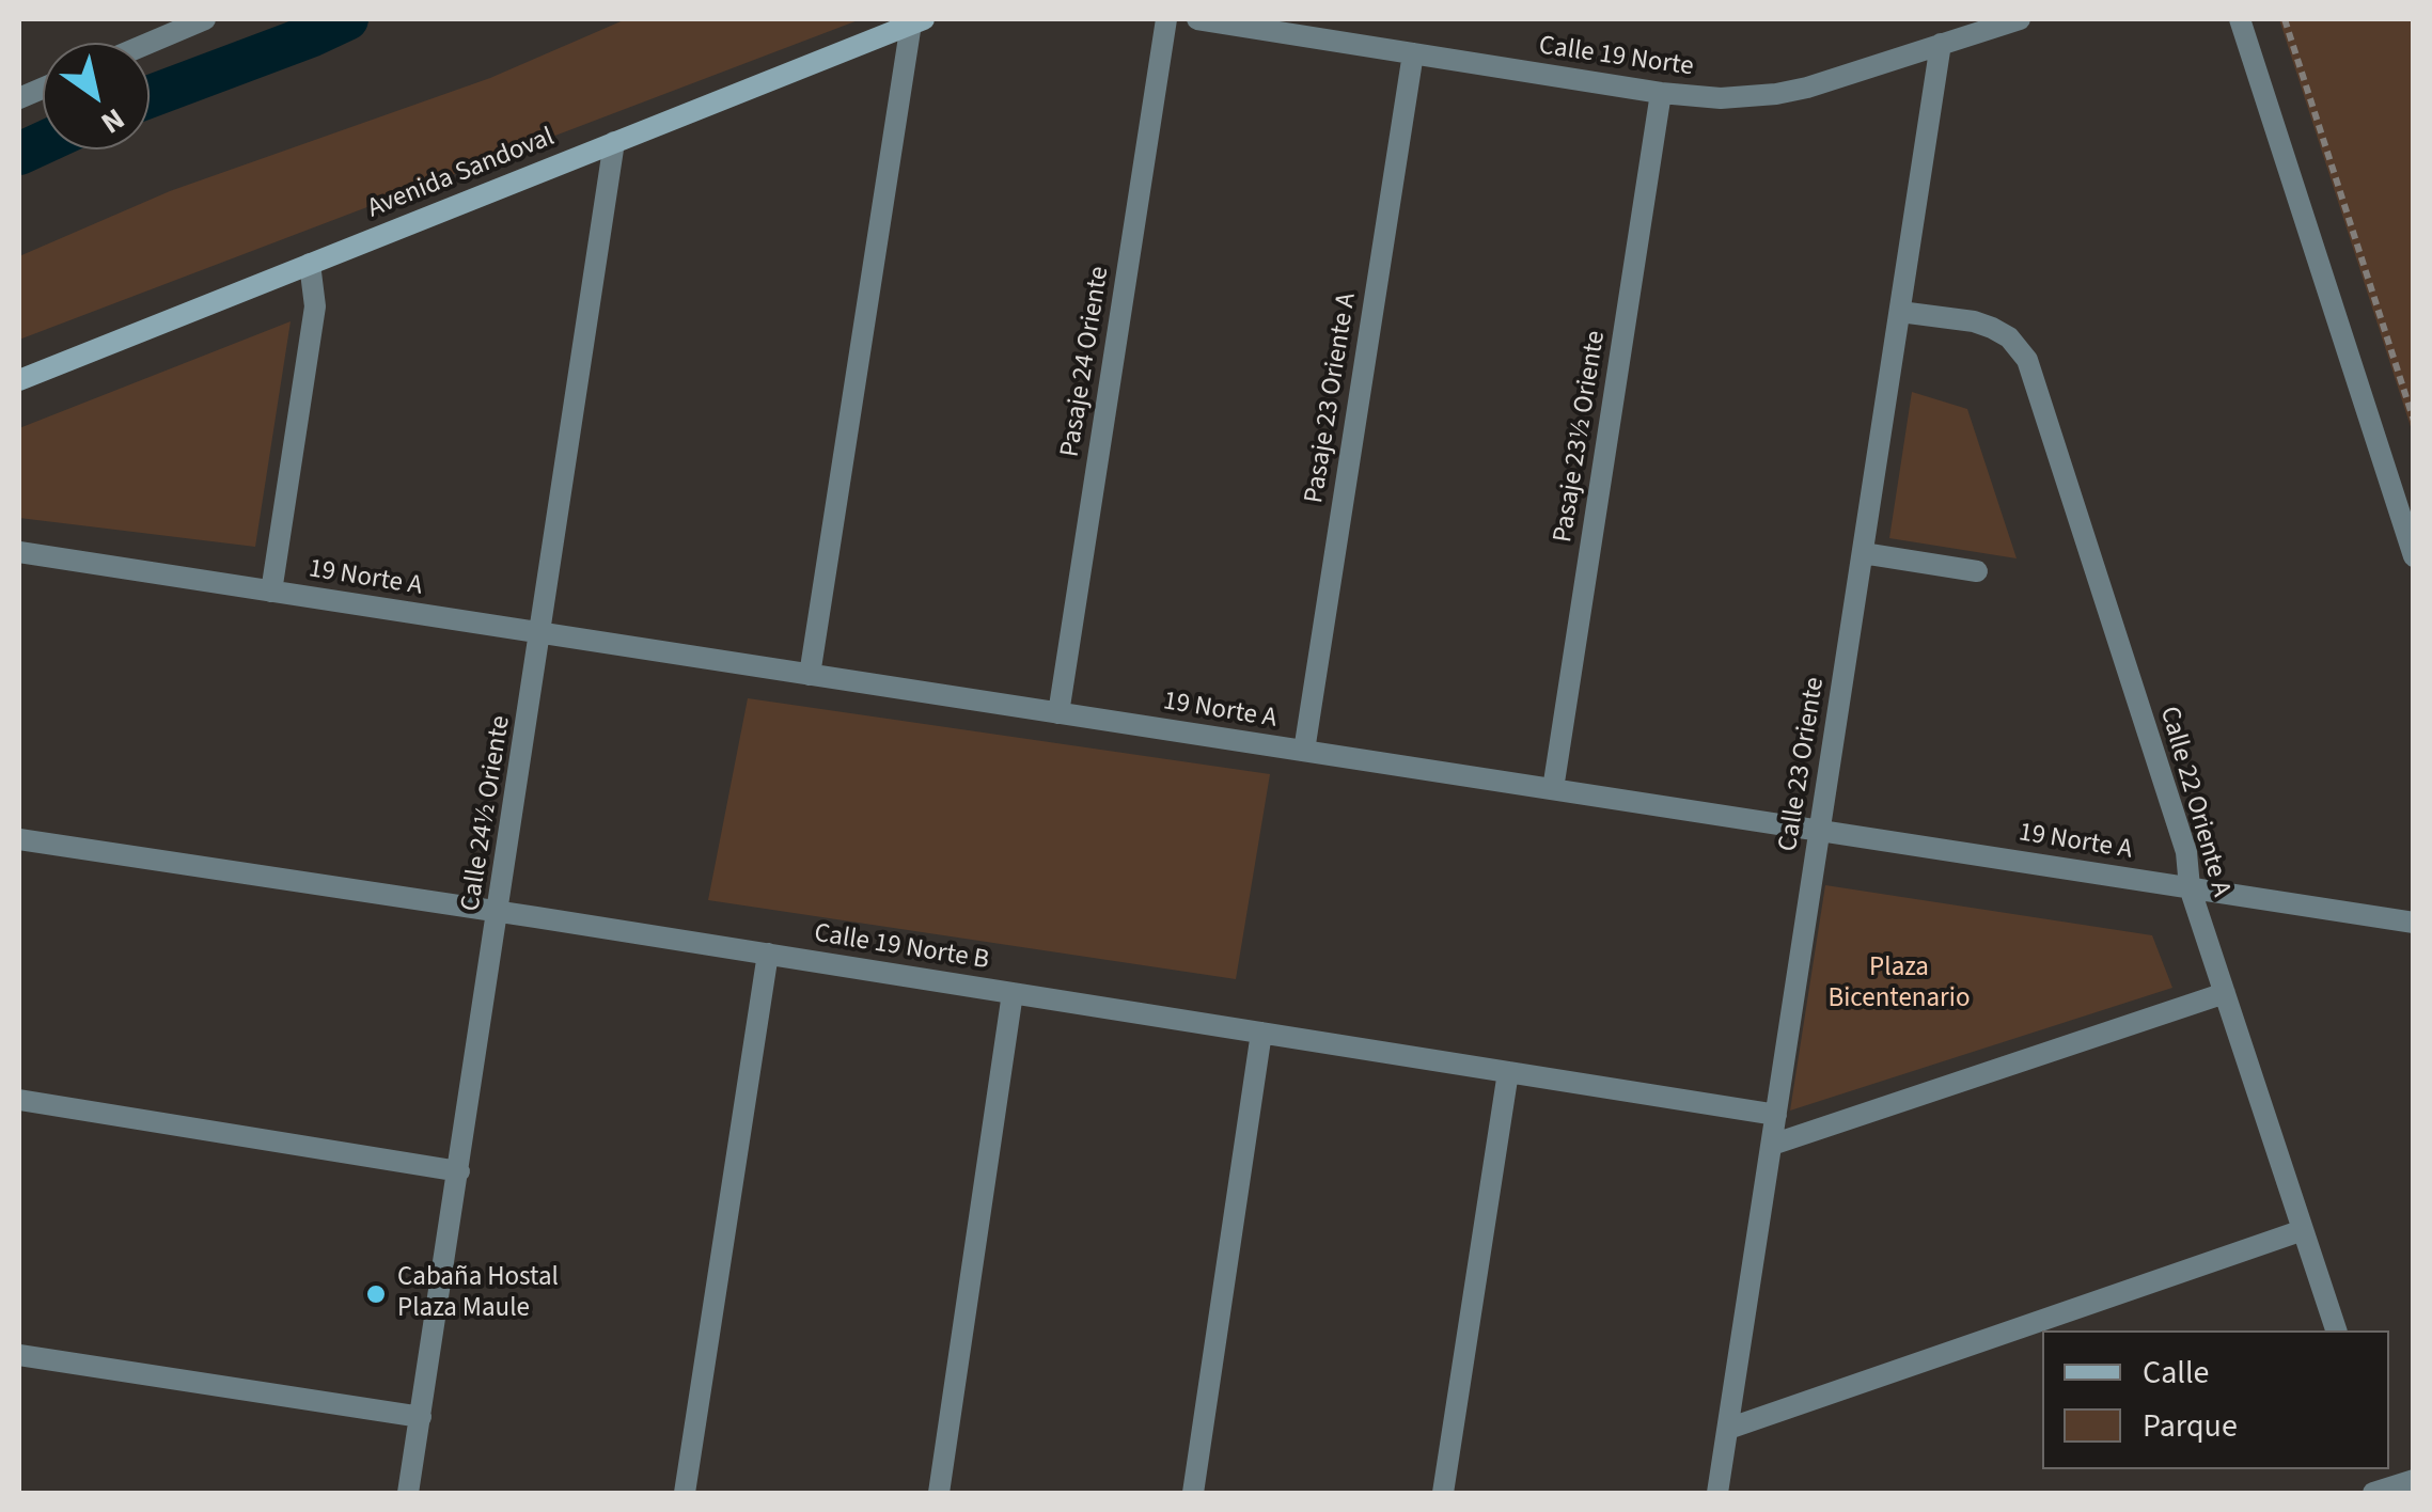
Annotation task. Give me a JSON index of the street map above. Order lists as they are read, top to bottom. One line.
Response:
{"streets":{"street":["Calle 19 Norte","Avenida Sandoval","Pasaje 24 Oriente","Pasaje 23 Oriente A","Pasaje 23½ Oriente","19 Norte A","Calle 23 Oriente","Calle 22 Oriente A","Calle 24½ Oriente","Calle 19 Norte B"]},"crossings":[["Calle 19 Norte","Pasaje 23 Oriente A"],["Calle 19 Norte","Pasaje 23½ Oriente"],["Calle 19 Norte","Calle 23 Oriente"],["Avenida Sandoval","Calle 24½ Oriente"],["Pasaje 24 Oriente","19 Norte A"],["Pasaje 23 Oriente A","19 Norte A"],["Pasaje 23½ Oriente","19 Norte A"],["19 Norte A","Calle 23 Oriente"],["19 Norte A","Calle 22 Oriente A"],["19 Norte A","Calle 24½ Oriente"],["Calle 23 Oriente","Calle 22 Oriente A"],["Calle 23 Oriente","Calle 19 Norte B"],["Calle 24½ Oriente","Calle 19 Norte B"]],"parks":["Plaza Bicentenario"],"places":["Cabaña Hostal Plaza Maule"],"legend":["Calle","Parque"],"north":"bottom right"}
